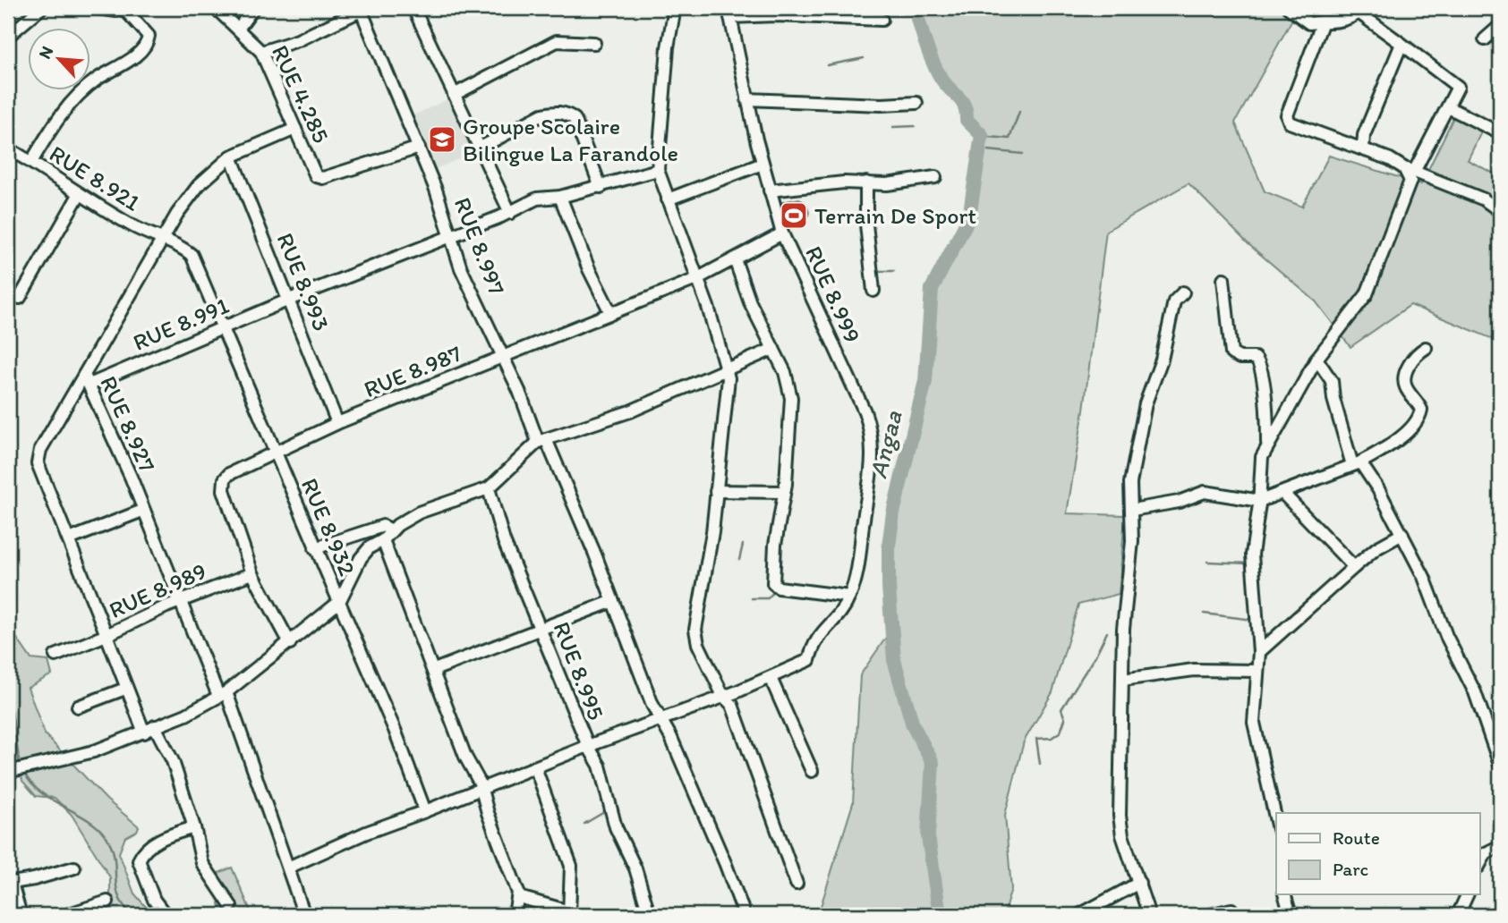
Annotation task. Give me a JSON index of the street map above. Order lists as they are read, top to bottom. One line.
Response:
{"streets":{"street":["RUE 4.285","RUE 8.921","RUE 8.997","RUE 8.993","RUE 8.999","RUE 8.991","RUE 8.987","RUE 8.927","RUE 8.932","RUE 8.989","RUE 8.995"]},"crossings":[["RUE 4.285","RUE 8.997"],["RUE 4.285","RUE 8.927"],["RUE 8.921","RUE 8.927"],["RUE 8.921","RUE 8.932"],["RUE 8.997","RUE 8.991"],["RUE 8.997","RUE 8.987"],["RUE 8.993","RUE 8.991"],["RUE 8.993","RUE 8.987"],["RUE 8.993","RUE 8.927"],["RUE 8.999","RUE 8.987"],["RUE 8.991","RUE 8.927"],["RUE 8.991","RUE 8.932"],["RUE 8.987","RUE 8.932"],["RUE 8.987","RUE 8.989"],["RUE 8.927","RUE 8.932"],["RUE 8.927","RUE 8.989"],["RUE 8.927","RUE 8.995"],["RUE 8.932","RUE 8.989"]],"water":["Angaa"],"places":{"school or university":["Groupe Scolaire Bilingue La Farandole"],"sports":["Terrain De Sport"]},"legend":["Route","Parc"],"north":"top left"}
